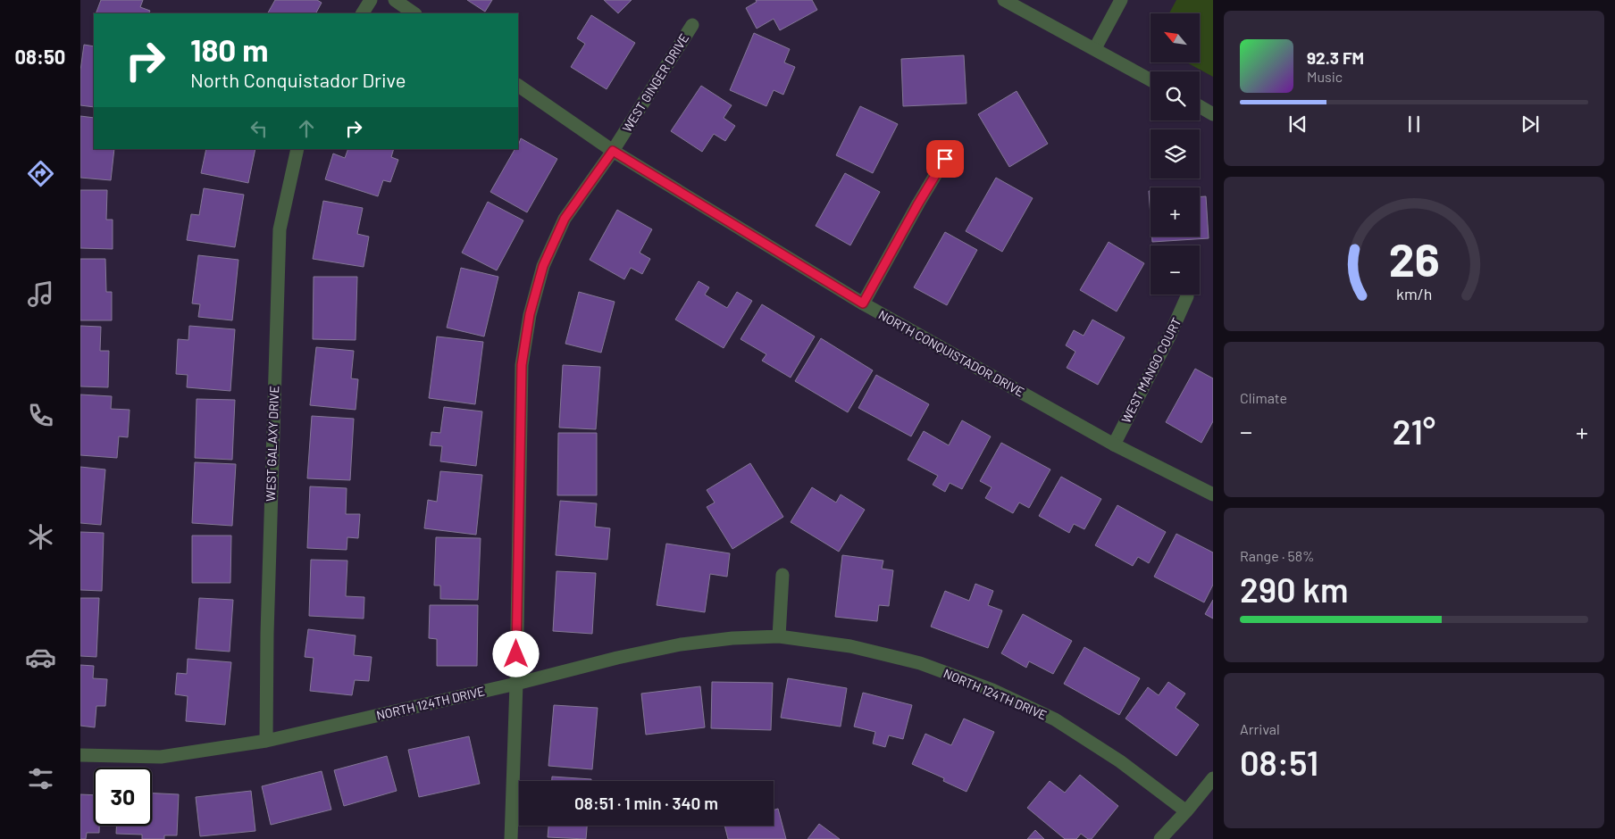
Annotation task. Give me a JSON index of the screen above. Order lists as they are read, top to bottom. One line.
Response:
{"streets":{"street":["WEST GINGER DRIVE","NORTH CONQUISTADOR DRIVE","WEST MANGO COURT","WEST GALAXY DRIVE","NORTH 124TH DRIVE"]},"crossings":[["WEST GINGER DRIVE","NORTH CONQUISTADOR DRIVE"],["WEST GINGER DRIVE","NORTH 124TH DRIVE"],["NORTH CONQUISTADOR DRIVE","WEST MANGO COURT"],["WEST GALAXY DRIVE","NORTH 124TH DRIVE"]],"north":"top left","page":{"tabs":"08:50","map_buttons":["+","−"],"turn":["180 m","North Conquistador Drive"],"song":["92.3 FM","Music"],"tile":["Climate",["Range · 58%","290 km"],["Arrival","08:51"]],"heat":["−","21°","+"],"limit":"30","trip":"08:51 · 1 min · 340 m","gauge":["26","km/h"]}}
